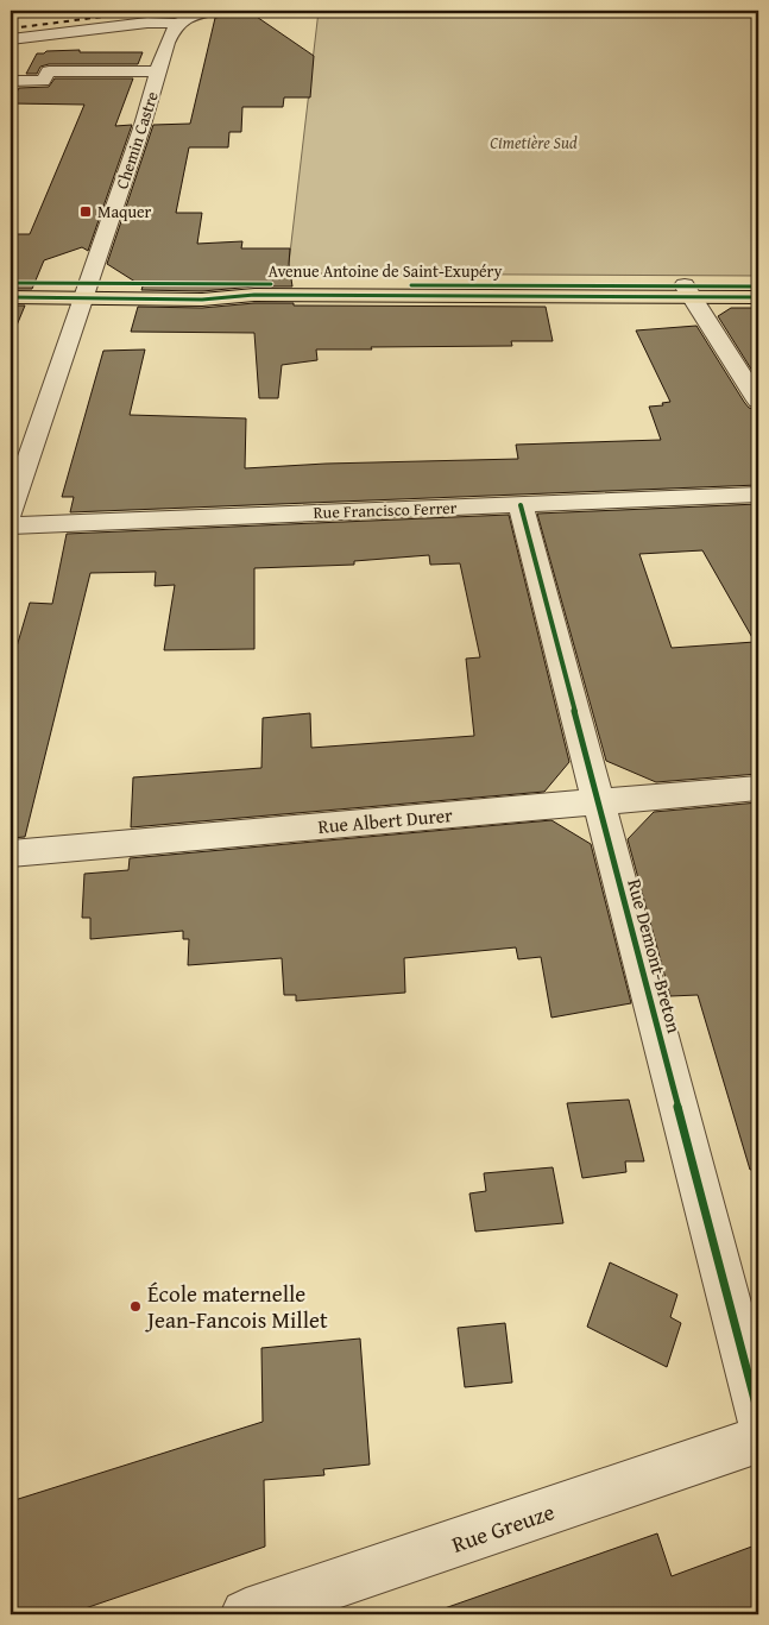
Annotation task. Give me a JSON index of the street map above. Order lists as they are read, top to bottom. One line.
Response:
{"streets":{"main road":["Avenue Antoine de Saint-Exupéry"],"street":["Chemin Castre","Rue Francisco Ferrer","Rue Albert Durer","Rue Demont-Breton","Rue Greuze"]},"crossings":[["Chemin Castre","Avenue Antoine de Saint-Exupéry"],["Rue Francisco Ferrer","Rue Demont-Breton"],["Rue Albert Durer","Rue Demont-Breton"]],"parks":["Cimetière Sud"],"places":{"transit":["Maquer"],"other":["École maternelle Jean-Fancois Millet"]}}
